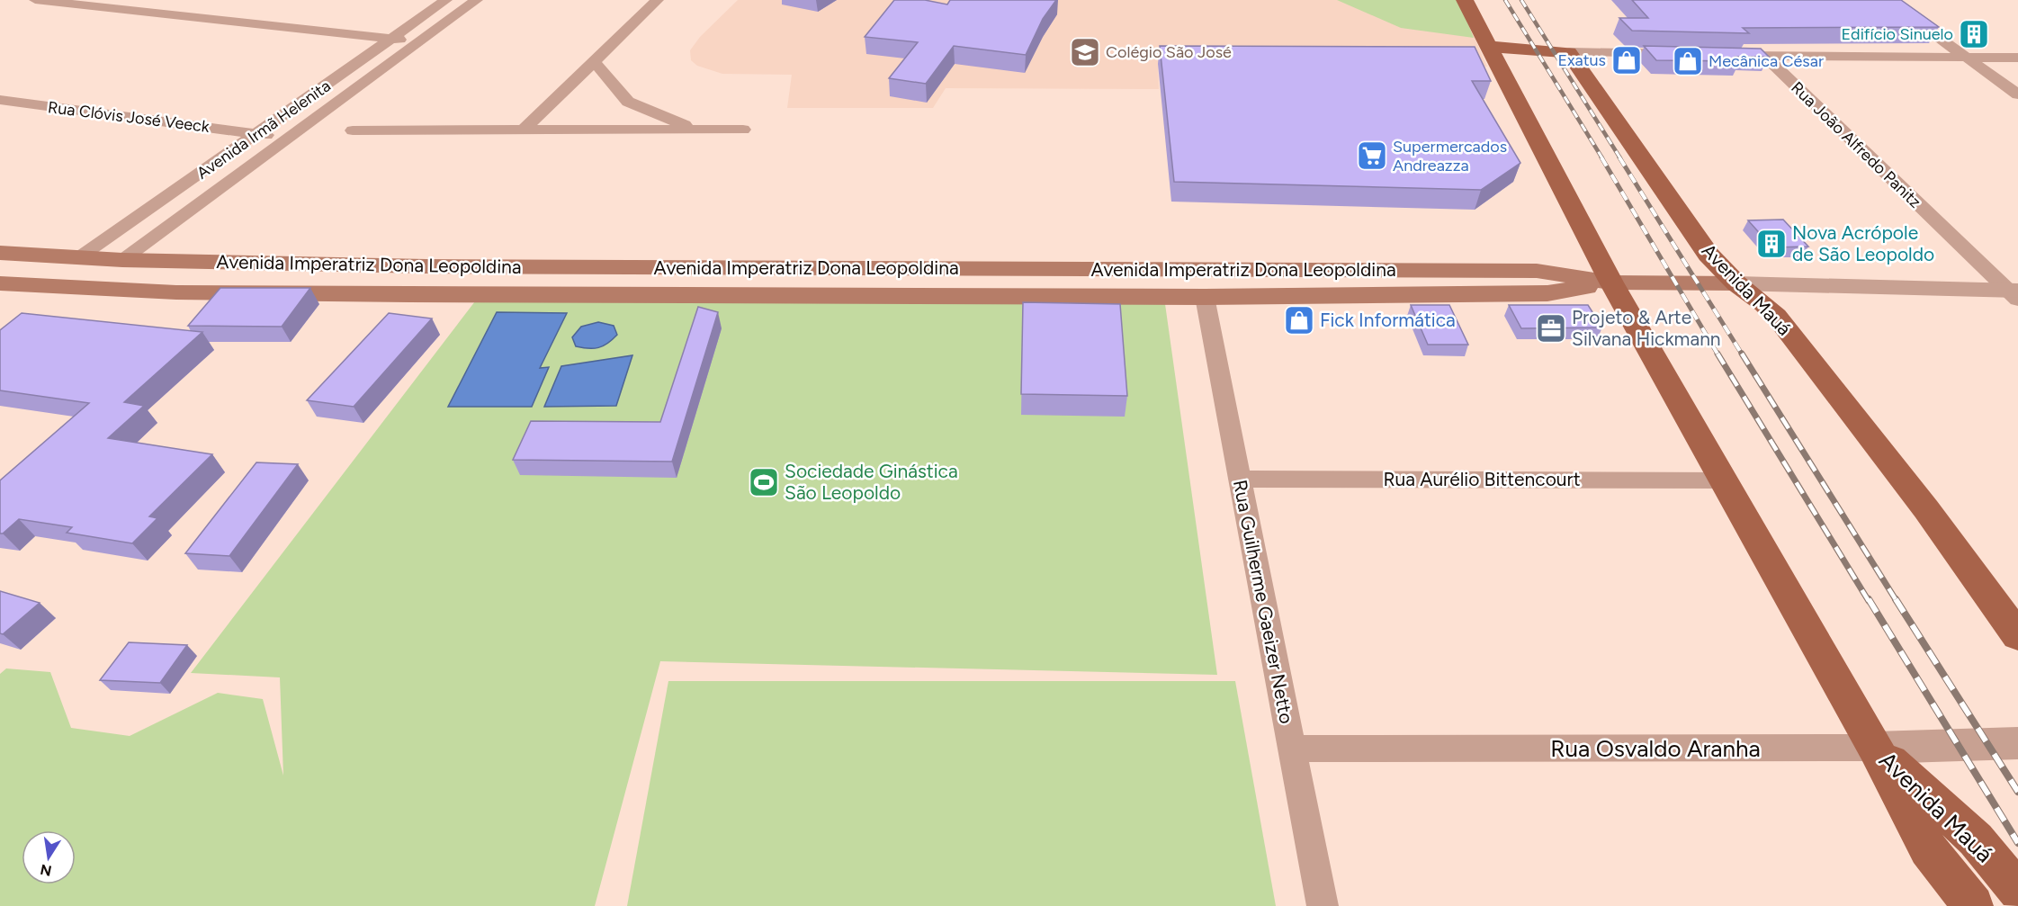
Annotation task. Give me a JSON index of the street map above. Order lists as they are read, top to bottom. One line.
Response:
{"streets":{"main road":["Avenida Imperatriz Dona Leopoldina","Avenida Mauá"],"street":["Rua Clóvis José Veeck","Avenida Irmã Helenita","Rua João Alfredo Panitz","Rua Aurélio Bittencourt","Rua Guilherme Gaeizer Netto","Rua Osvaldo Aranha"]},"crossings":[["Rua Clóvis José Veeck","Avenida Irmã Helenita"],["Avenida Irmã Helenita","Avenida Imperatriz Dona Leopoldina"],["Avenida Imperatriz Dona Leopoldina","Avenida Mauá"],["Avenida Imperatriz Dona Leopoldina","Rua Guilherme Gaeizer Netto"],["Avenida Mauá","Rua Aurélio Bittencourt"],["Avenida Mauá","Rua Osvaldo Aranha"],["Rua Aurélio Bittencourt","Rua Guilherme Gaeizer Netto"],["Rua Guilherme Gaeizer Netto","Rua Osvaldo Aranha"]],"places":{"building":["Edifício Sinuelo","Nova Acrópole de São Leopoldo"],"school or university":["Colégio São José"],"shop":["Exatus","Mecânica César","Fick Informática"],"supermarket":["Supermercados Andreazza"],"office":["Projeto & Arte Silvana Hickmann"],"sports":["Sociedade Ginástica São Leopoldo"]},"north":"bottom"}
